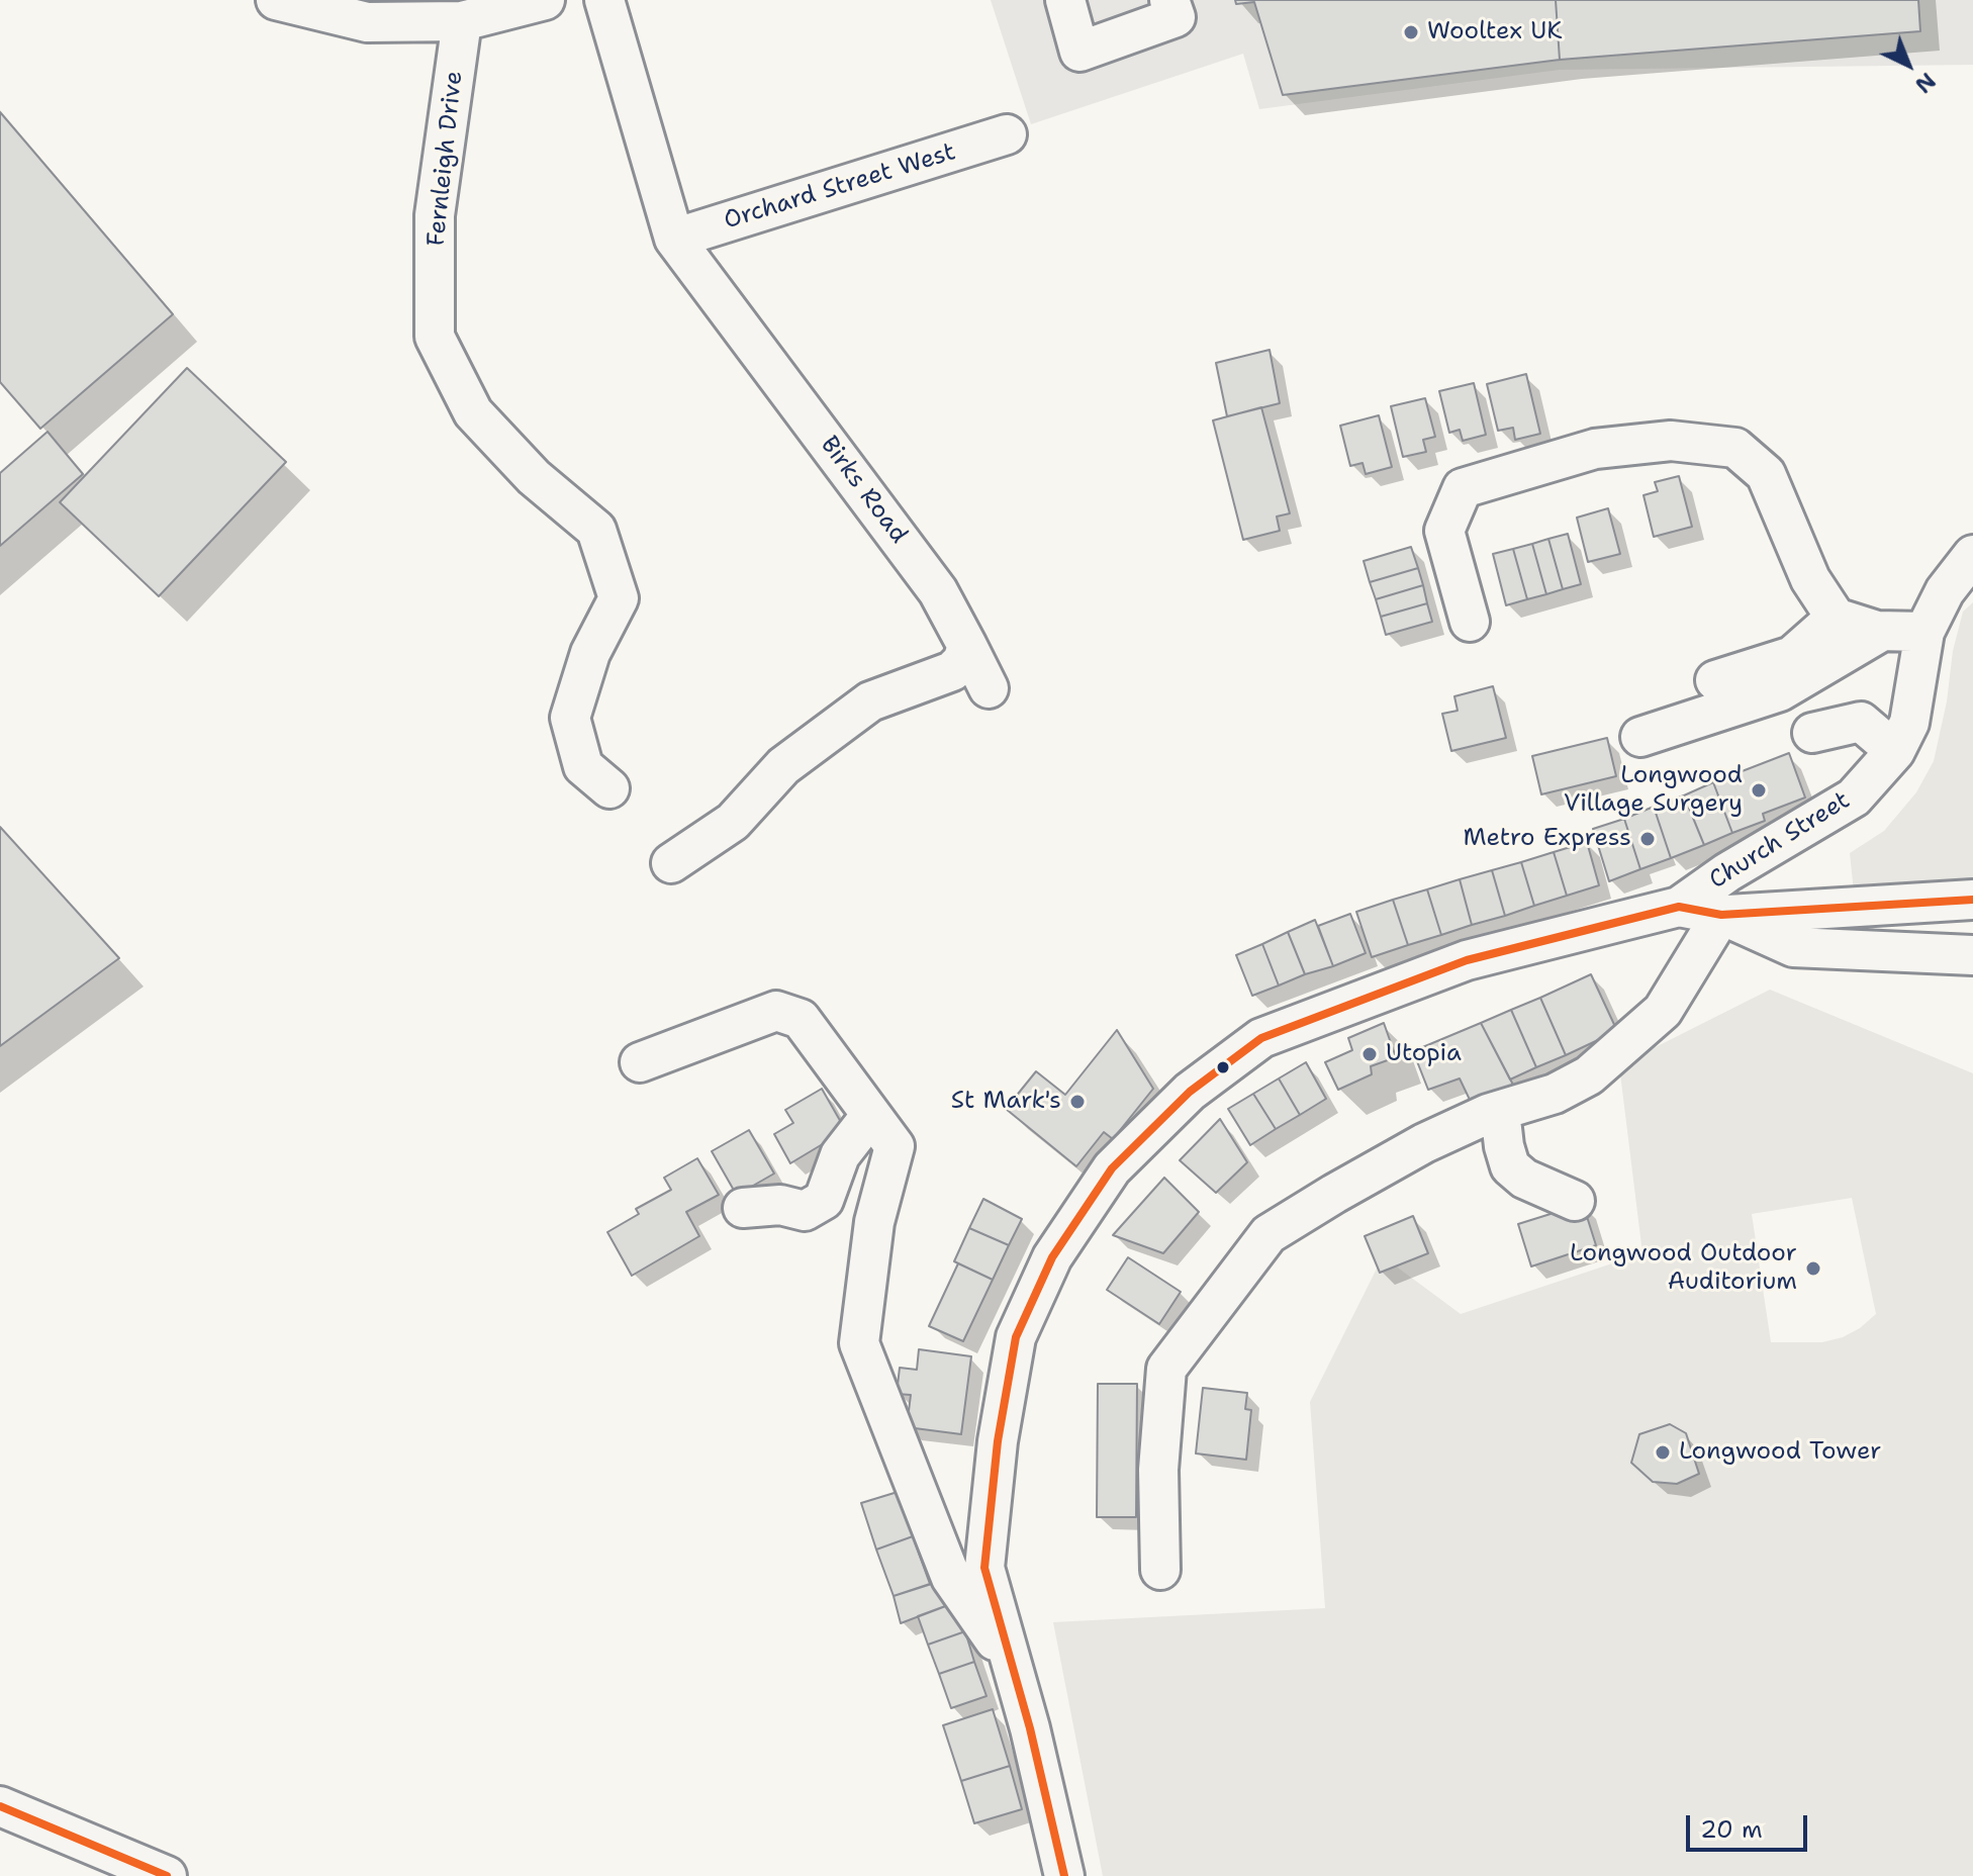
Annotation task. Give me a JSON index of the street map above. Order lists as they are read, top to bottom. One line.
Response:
{"streets":{"street":["Fernleigh Drive","Orchard Street West","Birks Road","Church Street"]},"crossings":[["Orchard Street West","Birks Road"]],"places":["Wooltex UK","Longwood Village Surgery","Metro Express","Utopia","St Mark's","Longwood Outdoor Auditorium","Longwood Tower"],"scale_bar":"20 m","north":"bottom right"}
